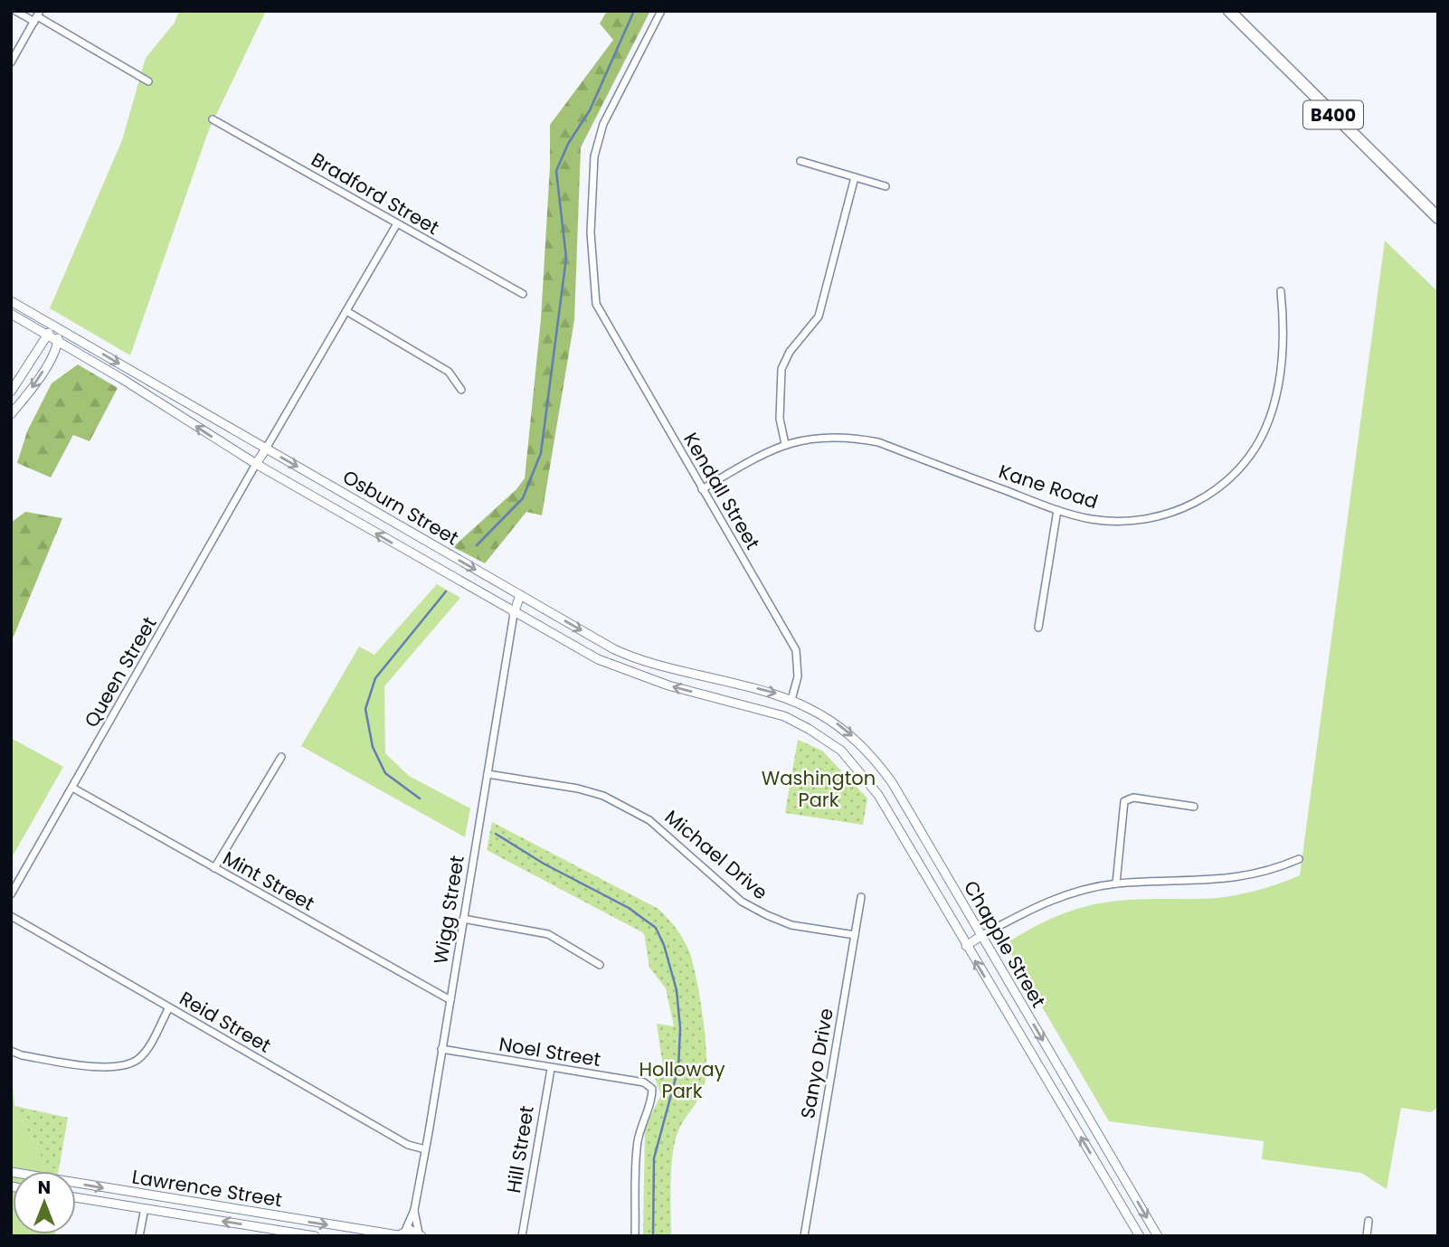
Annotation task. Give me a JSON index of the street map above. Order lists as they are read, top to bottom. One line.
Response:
{"streets":{"main road":["B400"],"street":["Bradford Street","Kane Road","Kendall Street","Osburn Street","Queen Street","Michael Drive","Mint Street","Wigg Street","Chapple Street","Reid Street","Noel Street","Sanyo Drive","Hill Street","Lawrence Street"]},"crossings":[["Kane Road","Kendall Street"],["Kendall Street","Osburn Street"],["Kendall Street","Chapple Street"],["Osburn Street","Queen Street"],["Osburn Street","Wigg Street"],["Osburn Street","Chapple Street"],["Queen Street","Mint Street"],["Michael Drive","Wigg Street"],["Michael Drive","Sanyo Drive"],["Mint Street","Wigg Street"],["Wigg Street","Reid Street"],["Wigg Street","Noel Street"],["Wigg Street","Lawrence Street"],["Noel Street","Hill Street"]],"parks":["Washington Park","Holloway Park"],"north":"top"}
